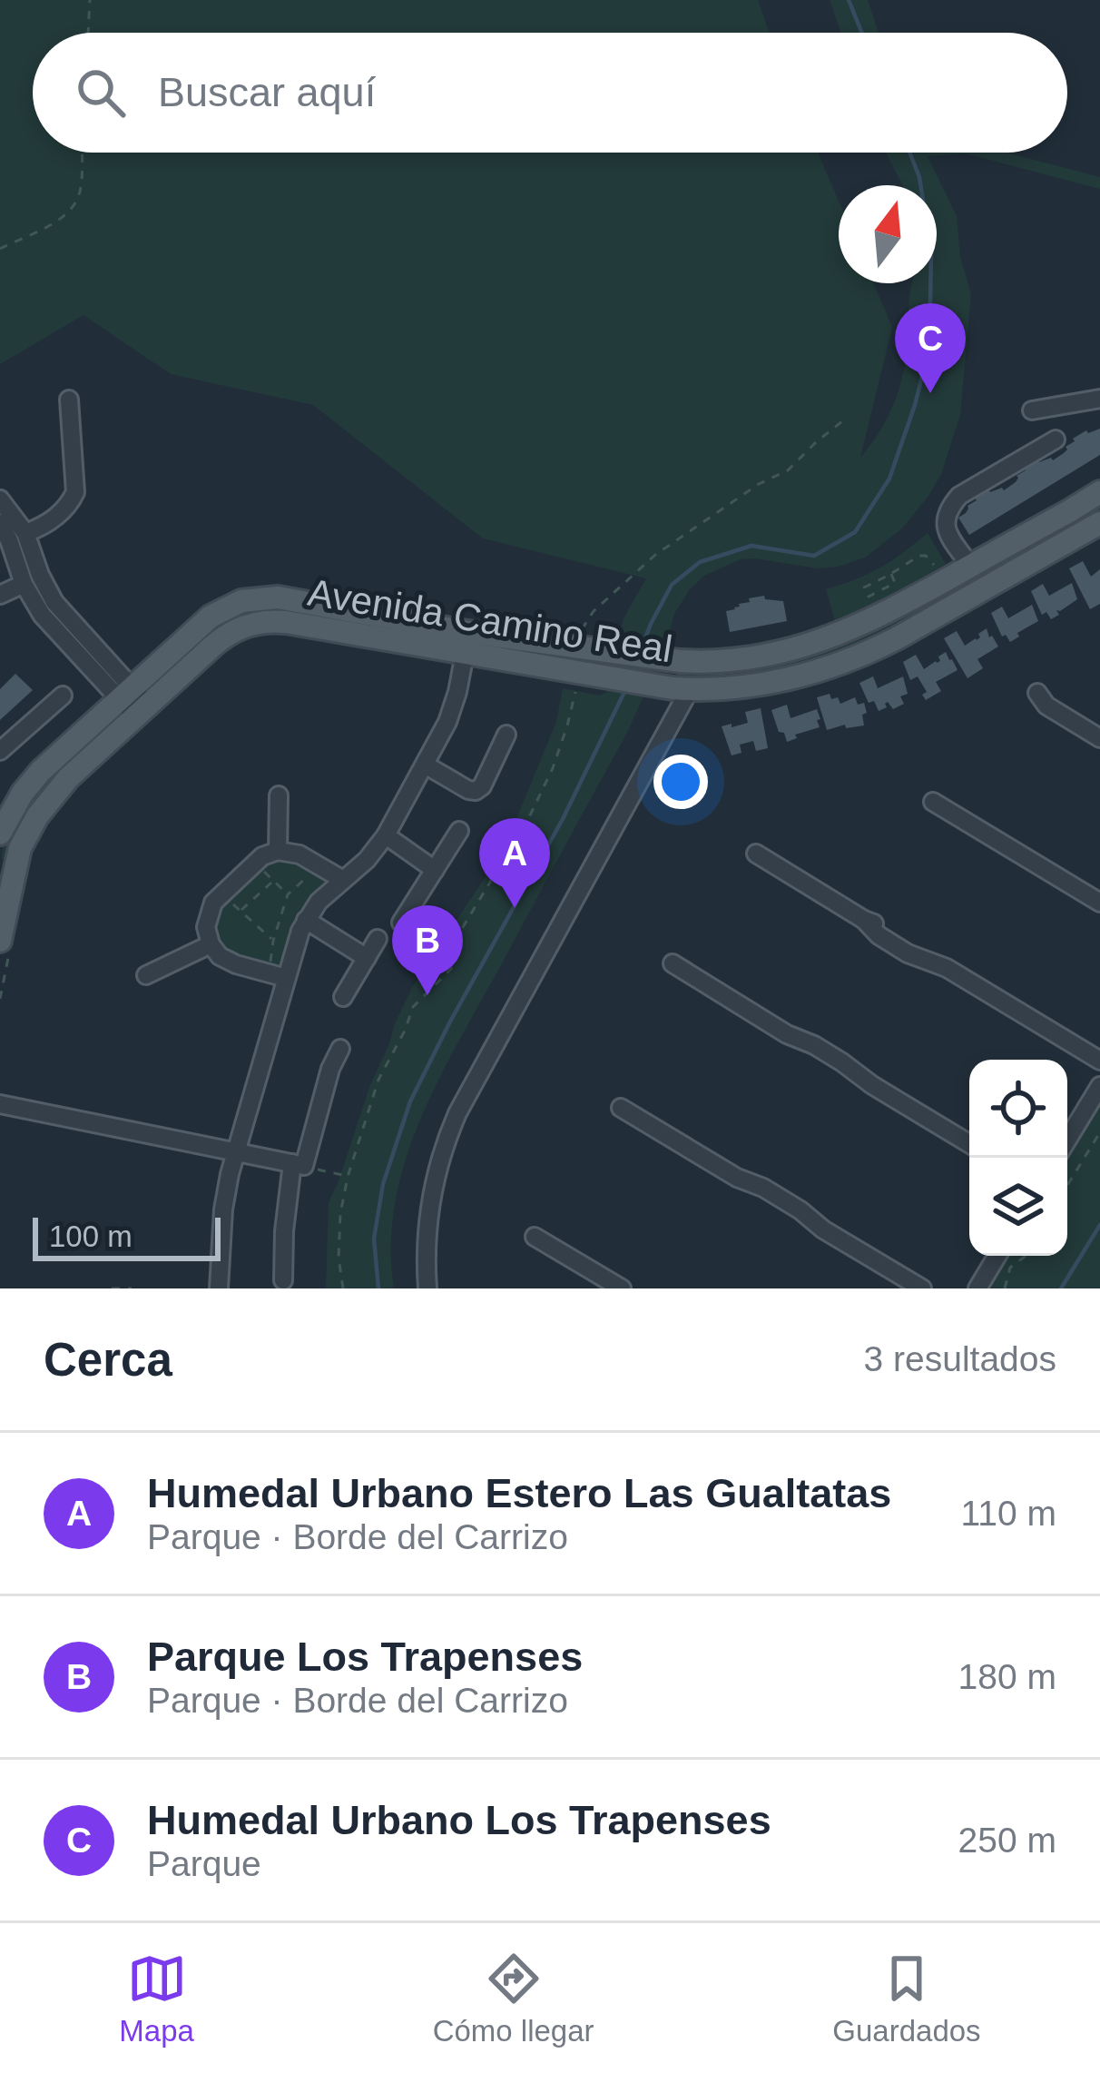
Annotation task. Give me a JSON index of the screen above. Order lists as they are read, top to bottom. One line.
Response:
{"streets":{"main road":["Avenida Camino Real"]},"scale_bar":"100 m","north":"top","page":{"search":"Buscar aquí","pins":["C","A","B"],"scale":"100 m","heading":["Cerca","3 resultados"],"list":[{"mark":"A","name":"Humedal Urbano Estero Las Gualtatas","note":"Parque · Borde del Carrizo","value":"110 m"},{"mark":"B","name":"Parque Los Trapenses","note":"Parque · Borde del Carrizo","value":"180 m"},{"mark":"C","name":"Humedal Urbano Los Trapenses","note":"Parque","value":"250 m"}],"nav":["Mapa","Cómo llegar","Guardados"]}}
